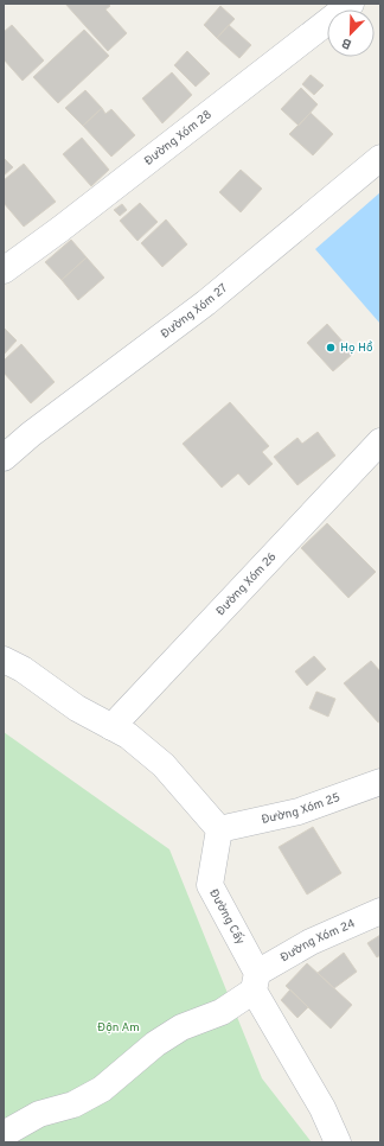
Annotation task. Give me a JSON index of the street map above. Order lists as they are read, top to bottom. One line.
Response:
{"streets":{"street":["Đường Xóm 28","Đường Xóm 27","Đường Xóm 26","Đường Xóm 25","Đường Cấy","Đường Xóm 24"]},"crossings":[["Đường Xóm 25","Đường Cấy"],["Đường Cấy","Đường Xóm 24"]],"parks":["Độn Am"],"places":["Họ Hồ"],"north":"bottom left"}
